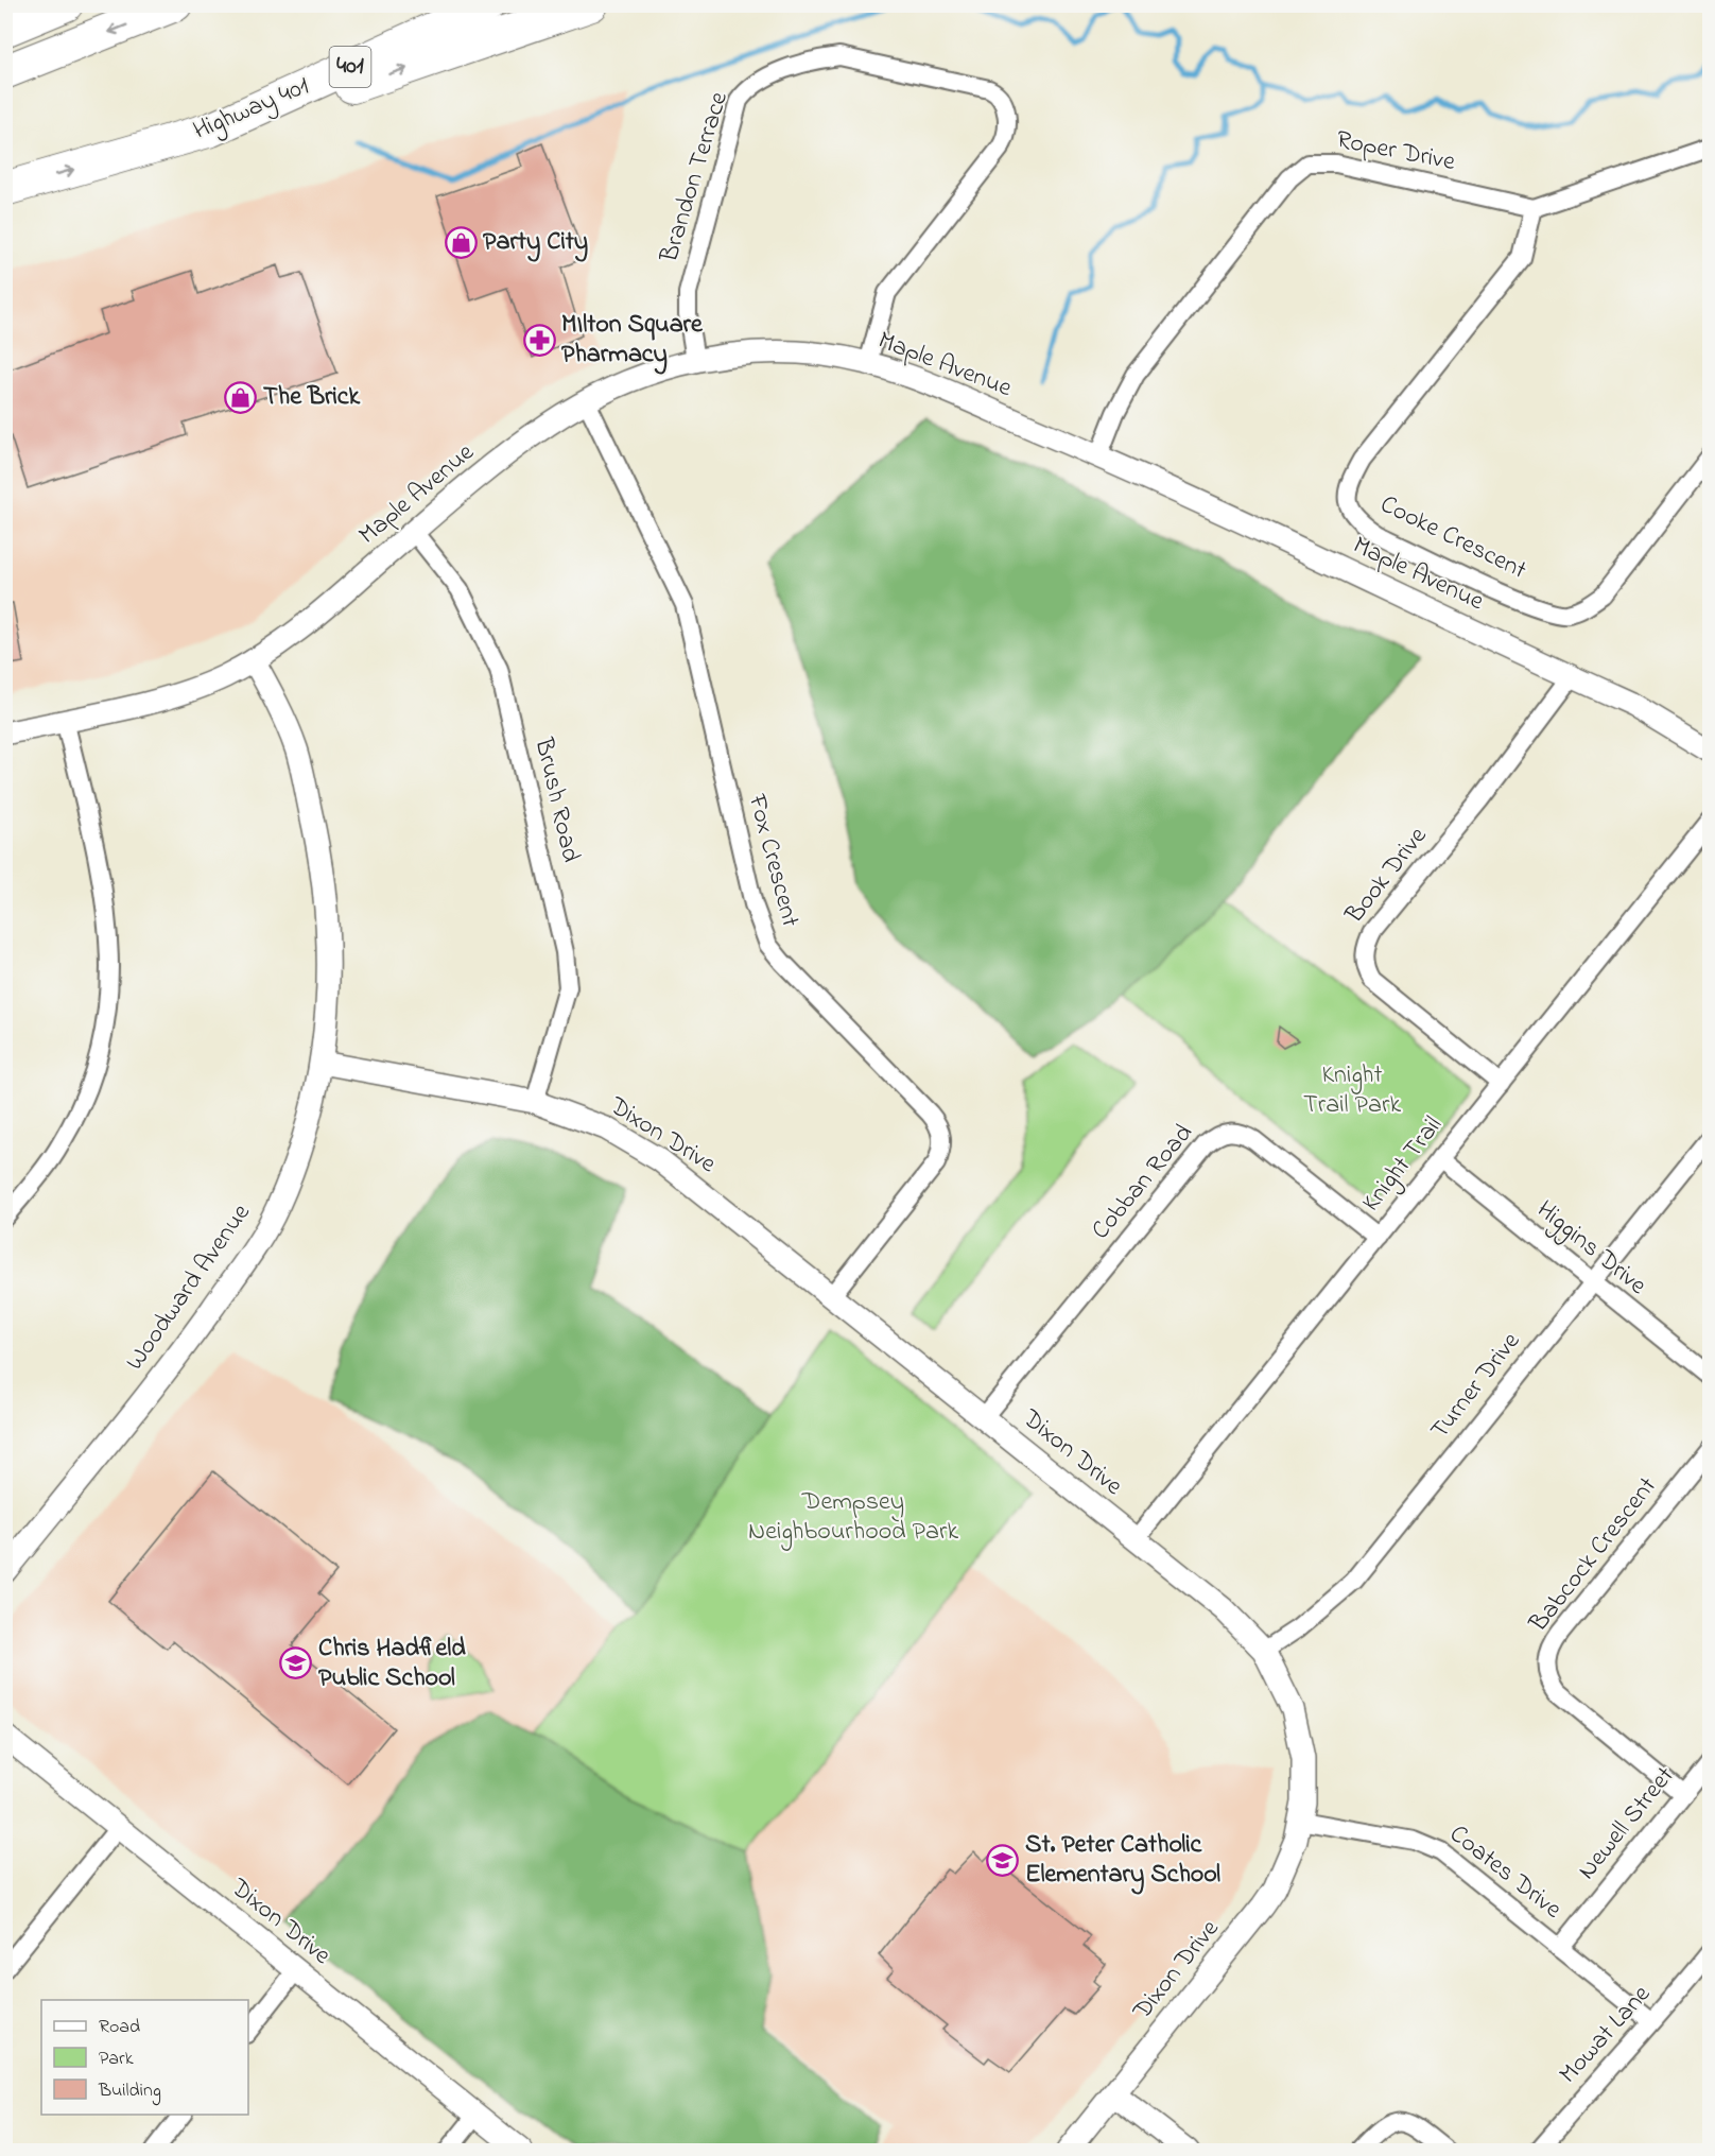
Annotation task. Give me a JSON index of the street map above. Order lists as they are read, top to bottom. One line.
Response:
{"streets":{"highway":["401","Highway 401"],"street":["Roper Drive","Brandon Terrace","Maple Avenue","Cooke Crescent","Brush Road","Fox Crescent","Book Drive","Dixon Drive","Knight Trail","Cobban Road","Higgins Drive","Woodward Avenue","Turner Drive","Babcock Crescent","Newell Street","Coates Drive","Mowat Lane"]},"crossings":[["Roper Drive","Maple Avenue"],["Roper Drive","Cooke Crescent"],["Brandon Terrace","Maple Avenue"],["Maple Avenue","Brush Road"],["Maple Avenue","Fox Crescent"],["Maple Avenue","Book Drive"],["Maple Avenue","Woodward Avenue"],["Brush Road","Dixon Drive"],["Fox Crescent","Dixon Drive"],["Book Drive","Knight Trail"],["Dixon Drive","Knight Trail"],["Dixon Drive","Cobban Road"],["Dixon Drive","Woodward Avenue"],["Dixon Drive","Turner Drive"],["Dixon Drive","Coates Drive"],["Knight Trail","Cobban Road"],["Knight Trail","Higgins Drive"],["Higgins Drive","Turner Drive"],["Babcock Crescent","Newell Street"],["Newell Street","Coates Drive"],["Coates Drive","Mowat Lane"]],"parks":["Knight Trail Park","Dempsey Neighbourhood Park"],"places":{"shop":["Party City","The Brick"],"pharmacy":["MIlton Square Pharmacy"],"school or university":["Chris Hadfield Public School","St. Peter Catholic Elementary School"]},"legend":["Road","Park","Building"]}
